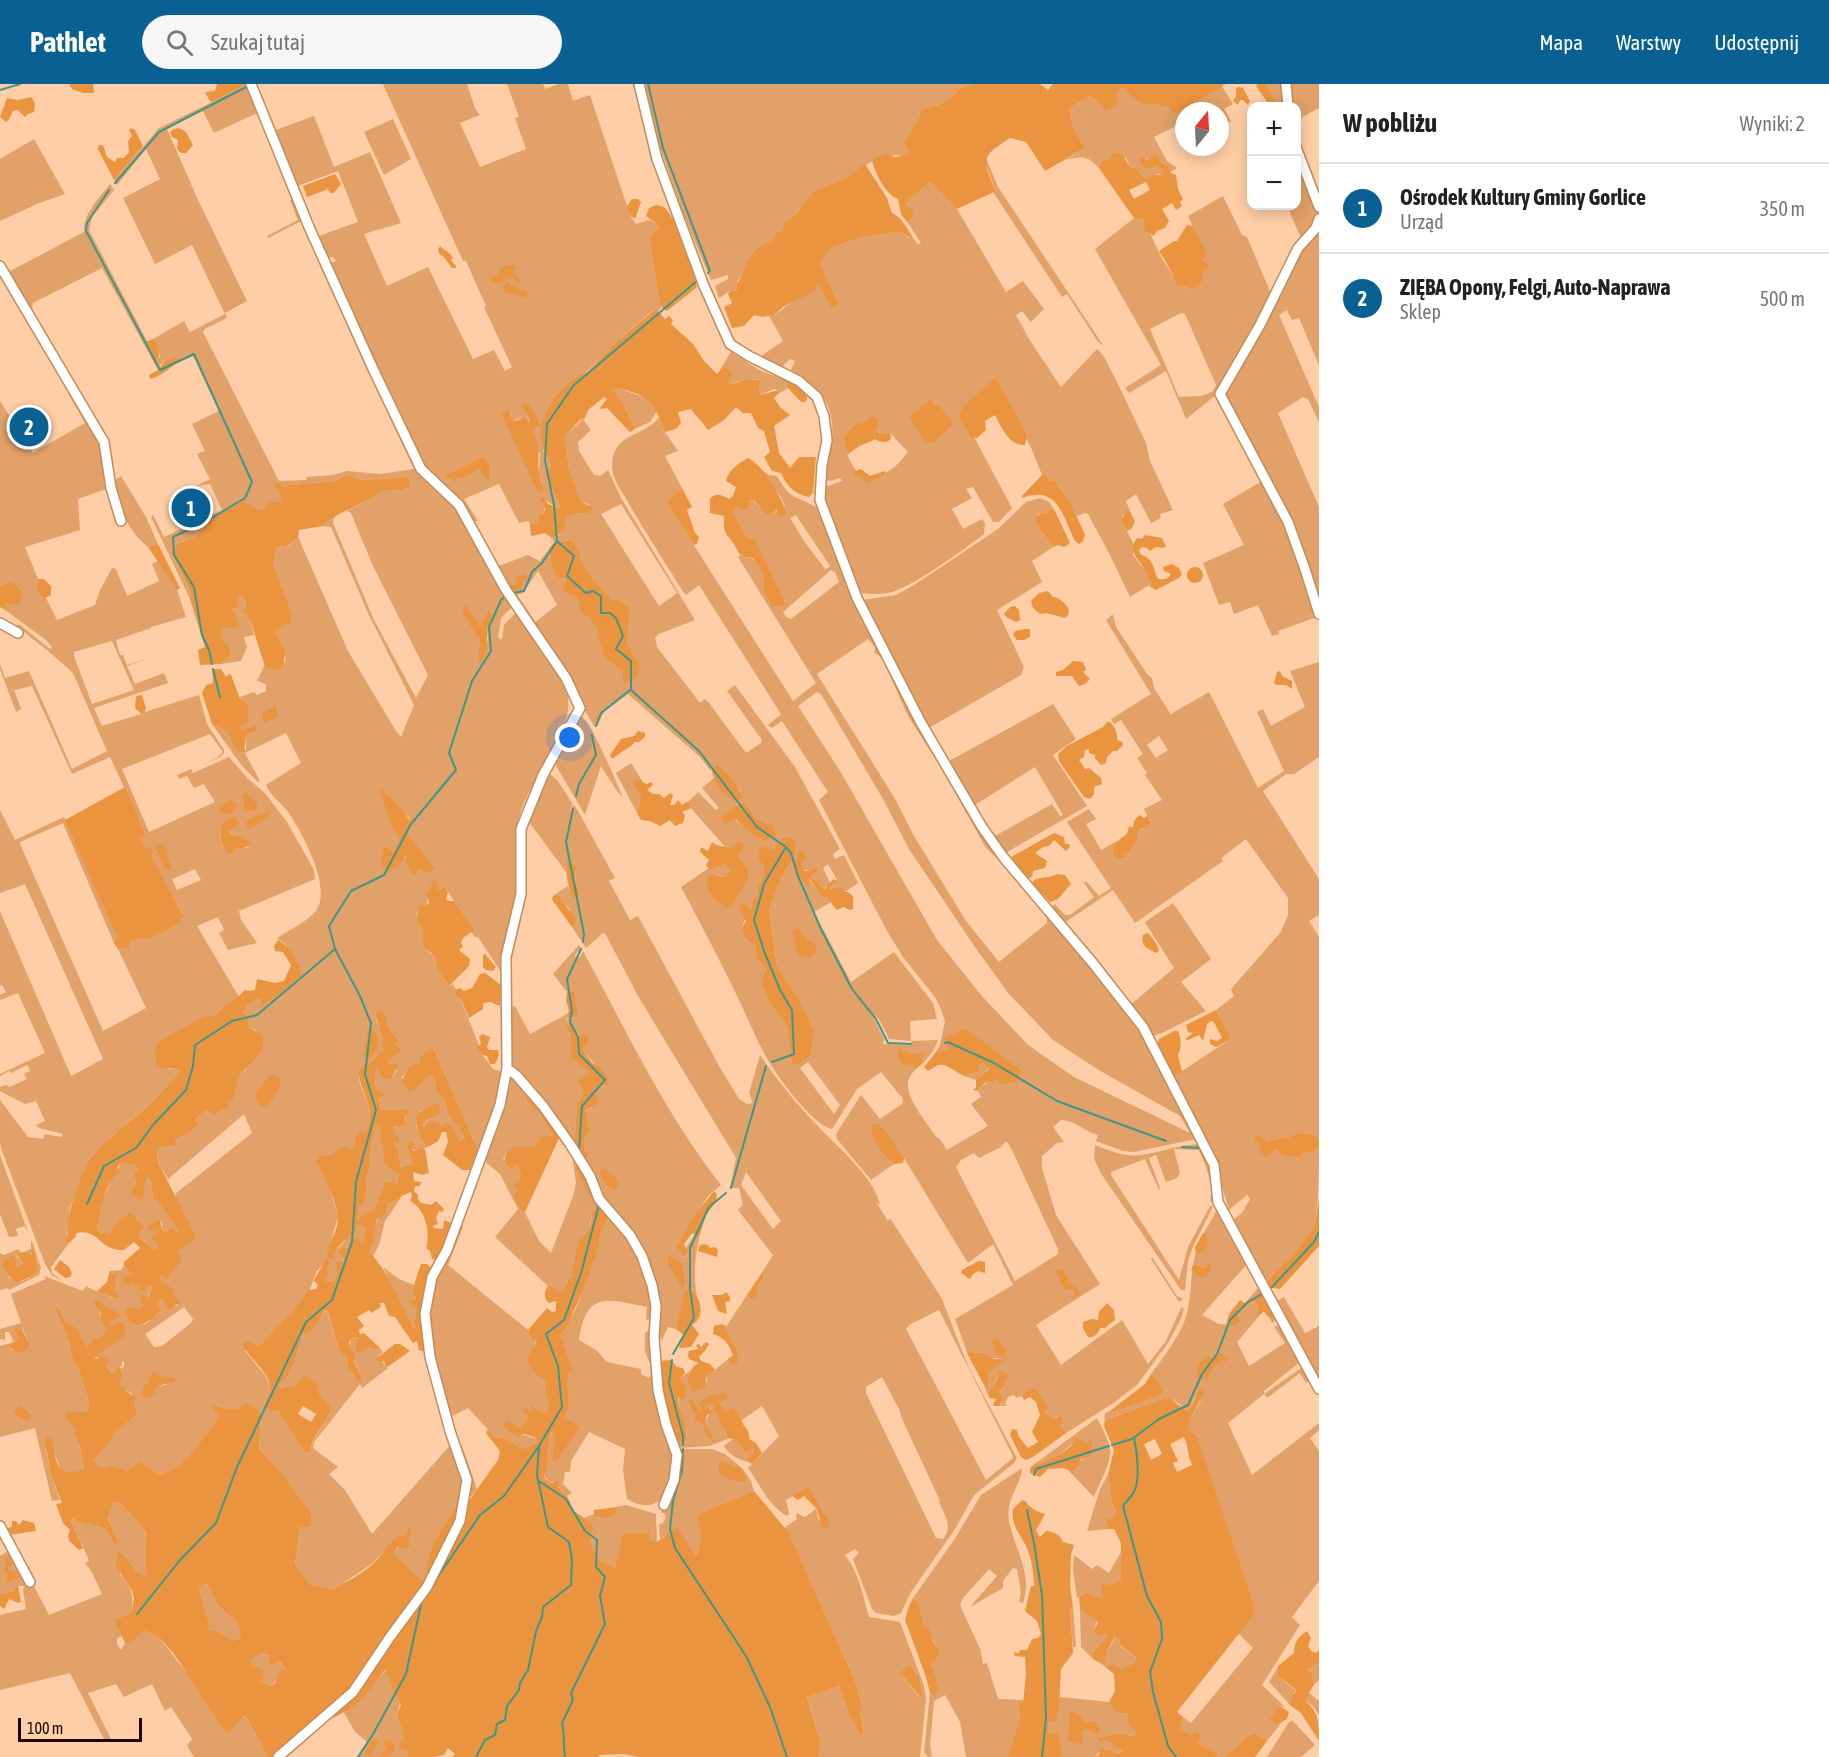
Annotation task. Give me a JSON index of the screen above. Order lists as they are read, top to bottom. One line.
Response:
{"scale_bar":"100 m","north":"top","page":{"header":"Pathlet","search":"Szukaj tutaj","nav":["Mapa","Warstwy","Udostępnij"],"heading":["W pobliżu","Wyniki: 2"],"map_buttons":["+","−"],"list":[{"mark":"1","name":"Ośrodek Kultury Gminy Gorlice","note":"Urząd","value":"350 m"},{"mark":"2","name":"ZIĘBA Opony, Felgi, Auto-Naprawa","note":"Sklep","value":"500 m"}],"pins":["2","1"],"scale":"100 m"}}
